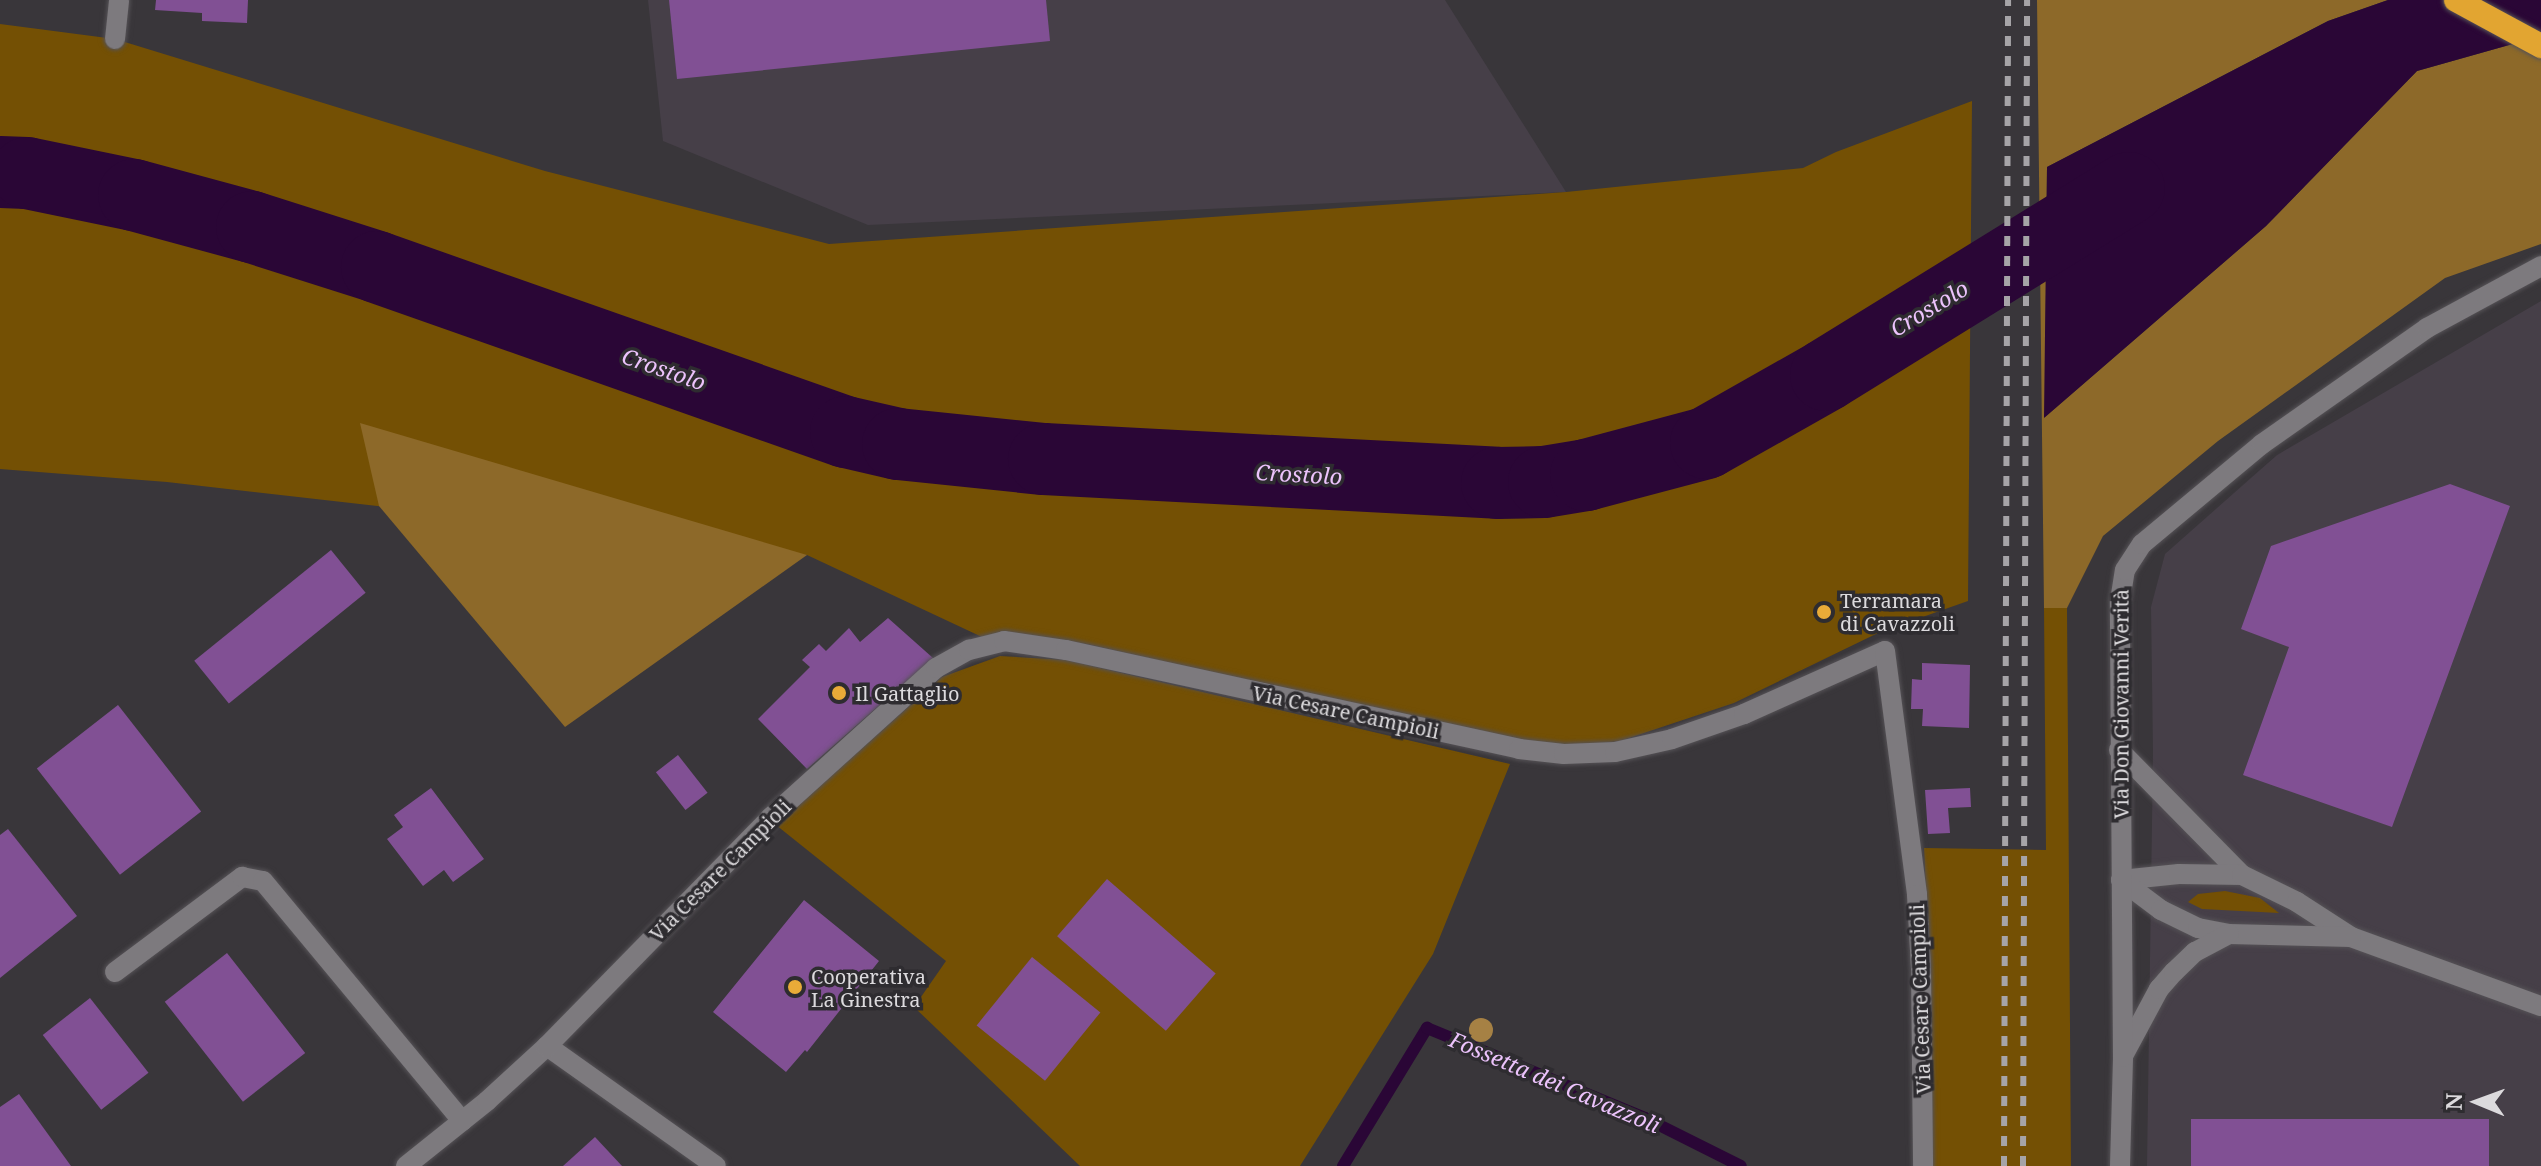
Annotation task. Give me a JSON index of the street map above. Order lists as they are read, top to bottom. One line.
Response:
{"streets":{"street":["Via Don Giovanni Verità","Via Cesare Campioli"]},"water":["Crostolo","Fossetta dei Cavazzoli"],"places":["Terramara di Cavazzoli","Il Gattaglio","Cooperativa La Ginestra"],"north":"left"}
